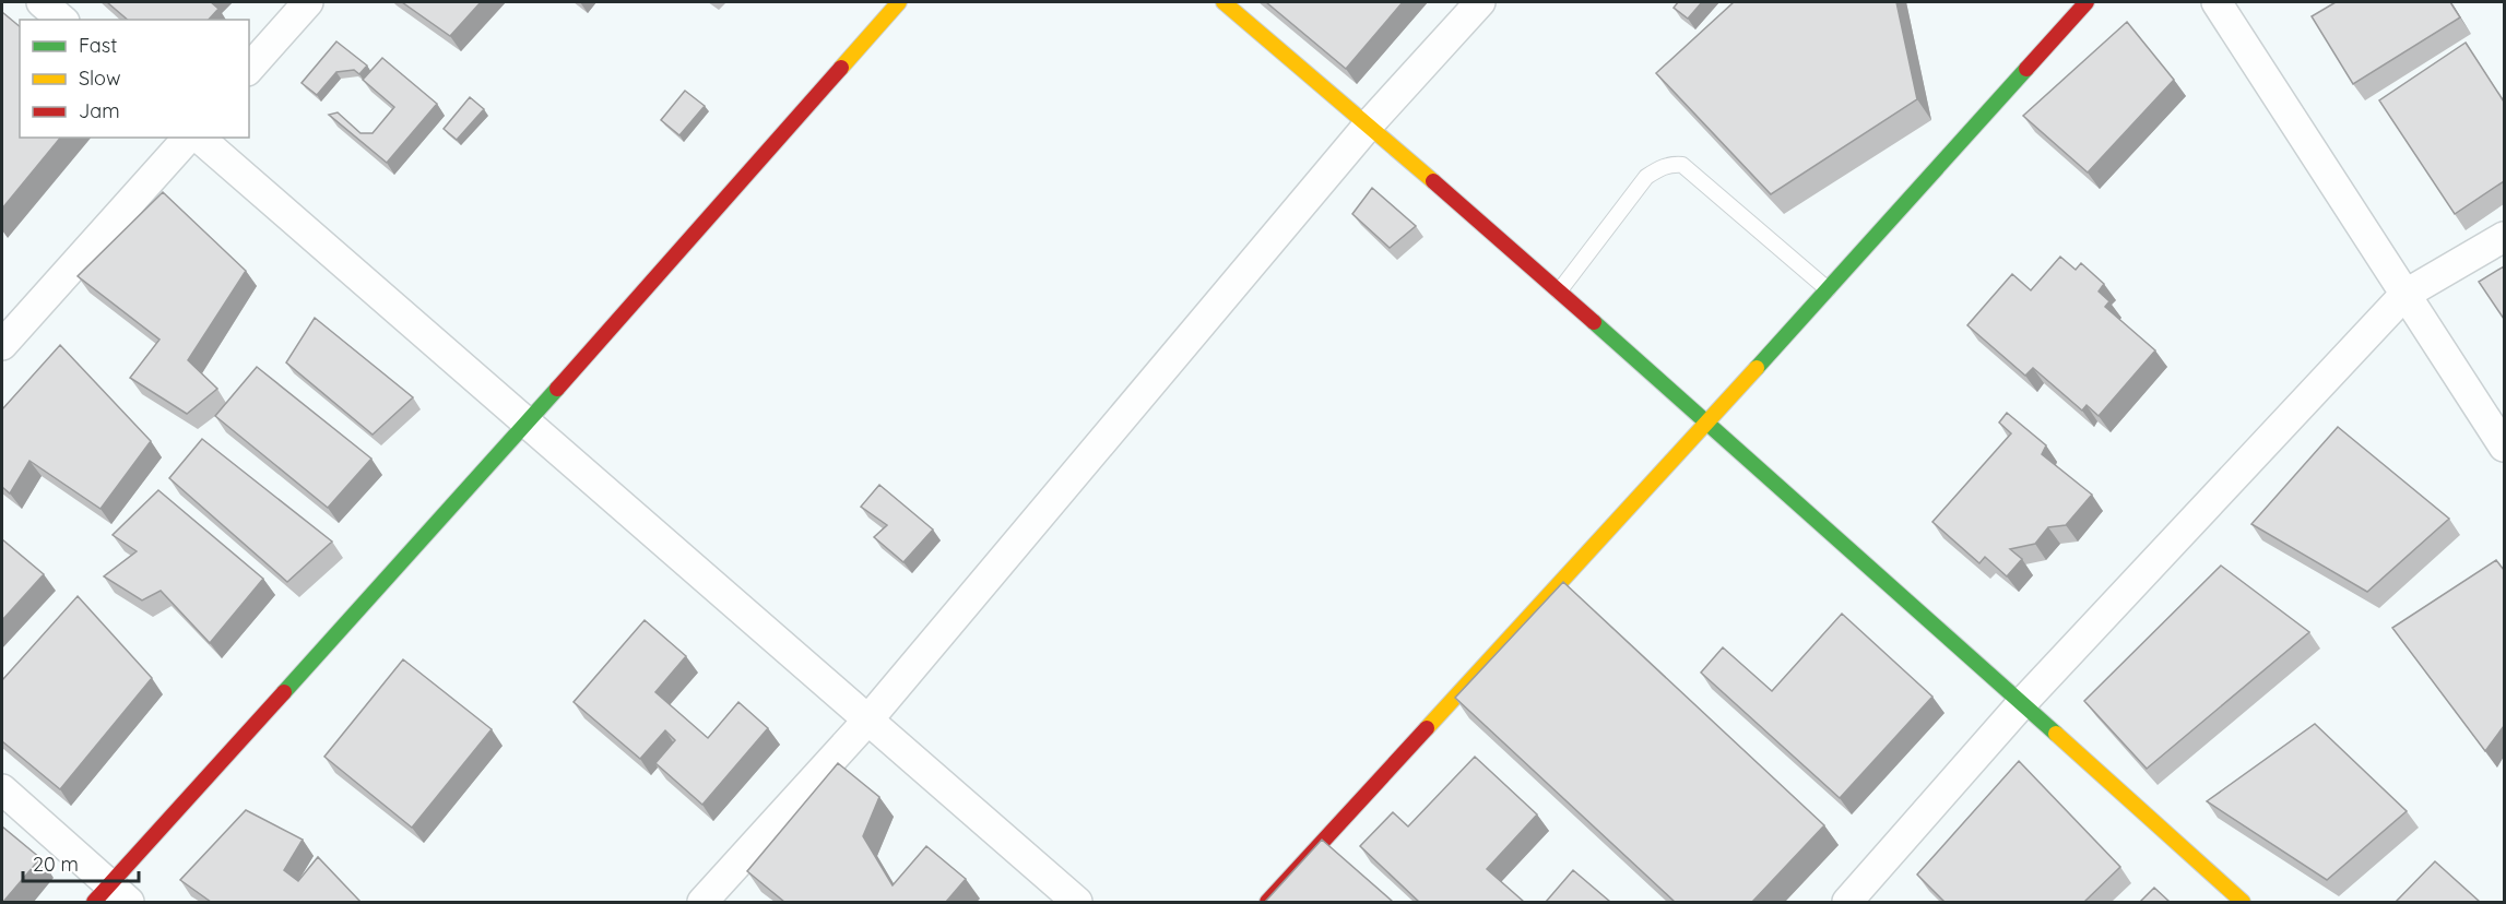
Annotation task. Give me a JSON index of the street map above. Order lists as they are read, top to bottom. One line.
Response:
{"legend":["Fast","Slow","Jam"],"scale_bar":"20 m"}
